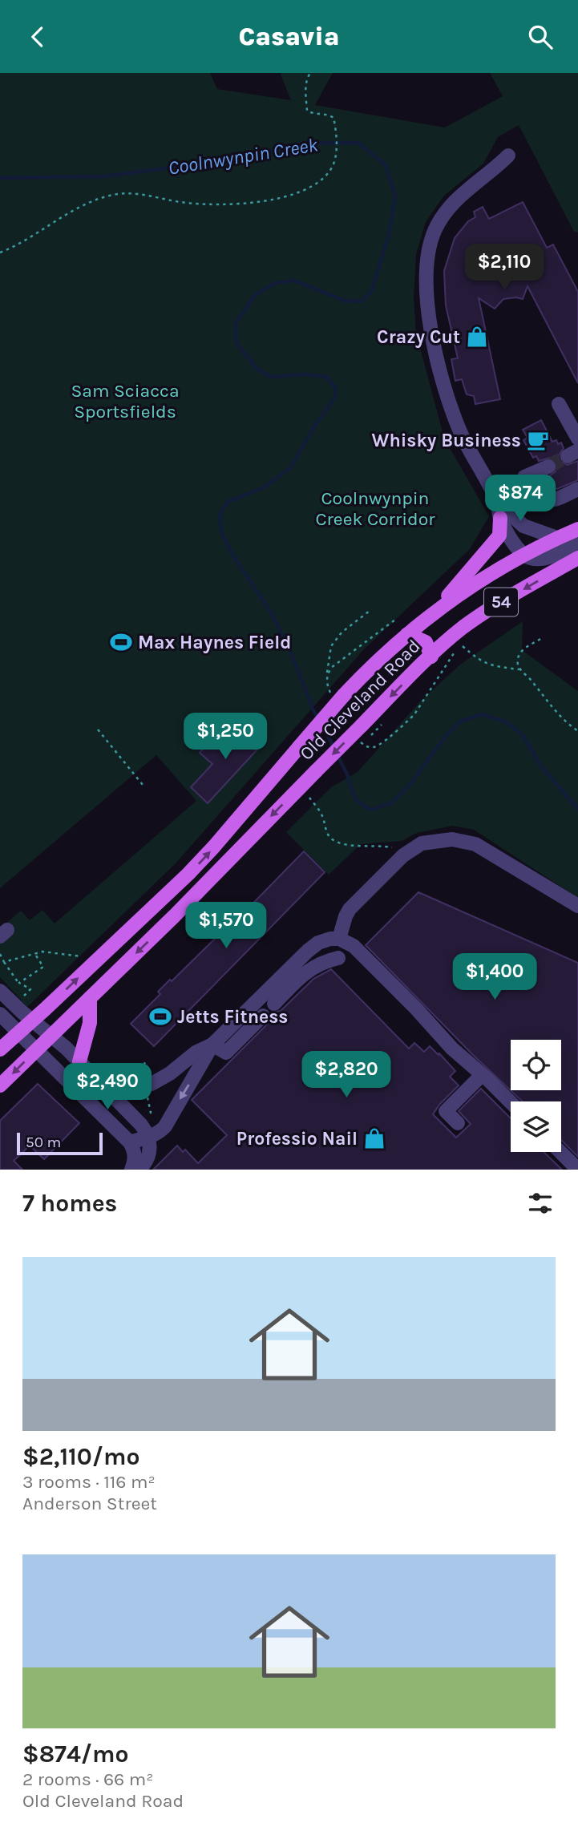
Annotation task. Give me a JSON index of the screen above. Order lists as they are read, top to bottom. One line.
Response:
{"streets":{"main road":["54","Old Cleveland Road"]},"water":["Coolnwynpin Creek"],"parks":["Sam Sciacca Sportsfields","Coolnwynpin Creek Corridor"],"places":{"shop":["Crazy Cut","Professio Nail"],"cafe":["Whisky Business"],"sports":["Max Haynes Field","Jetts Fitness"]},"scale_bar":"50 m","page":{"header":"Casavia","price":["$2,110","$874","$1,250","$1,570","$1,400","$2,820","$2,490"],"scale":"50 m","heading":"7 homes","list":[{"name":"$2,110/mo","note":"3 rooms · 116 m² · Anderson Street"},{"name":"$874/mo","note":"2 rooms · 66 m² · Old Cleveland Road"}]}}
